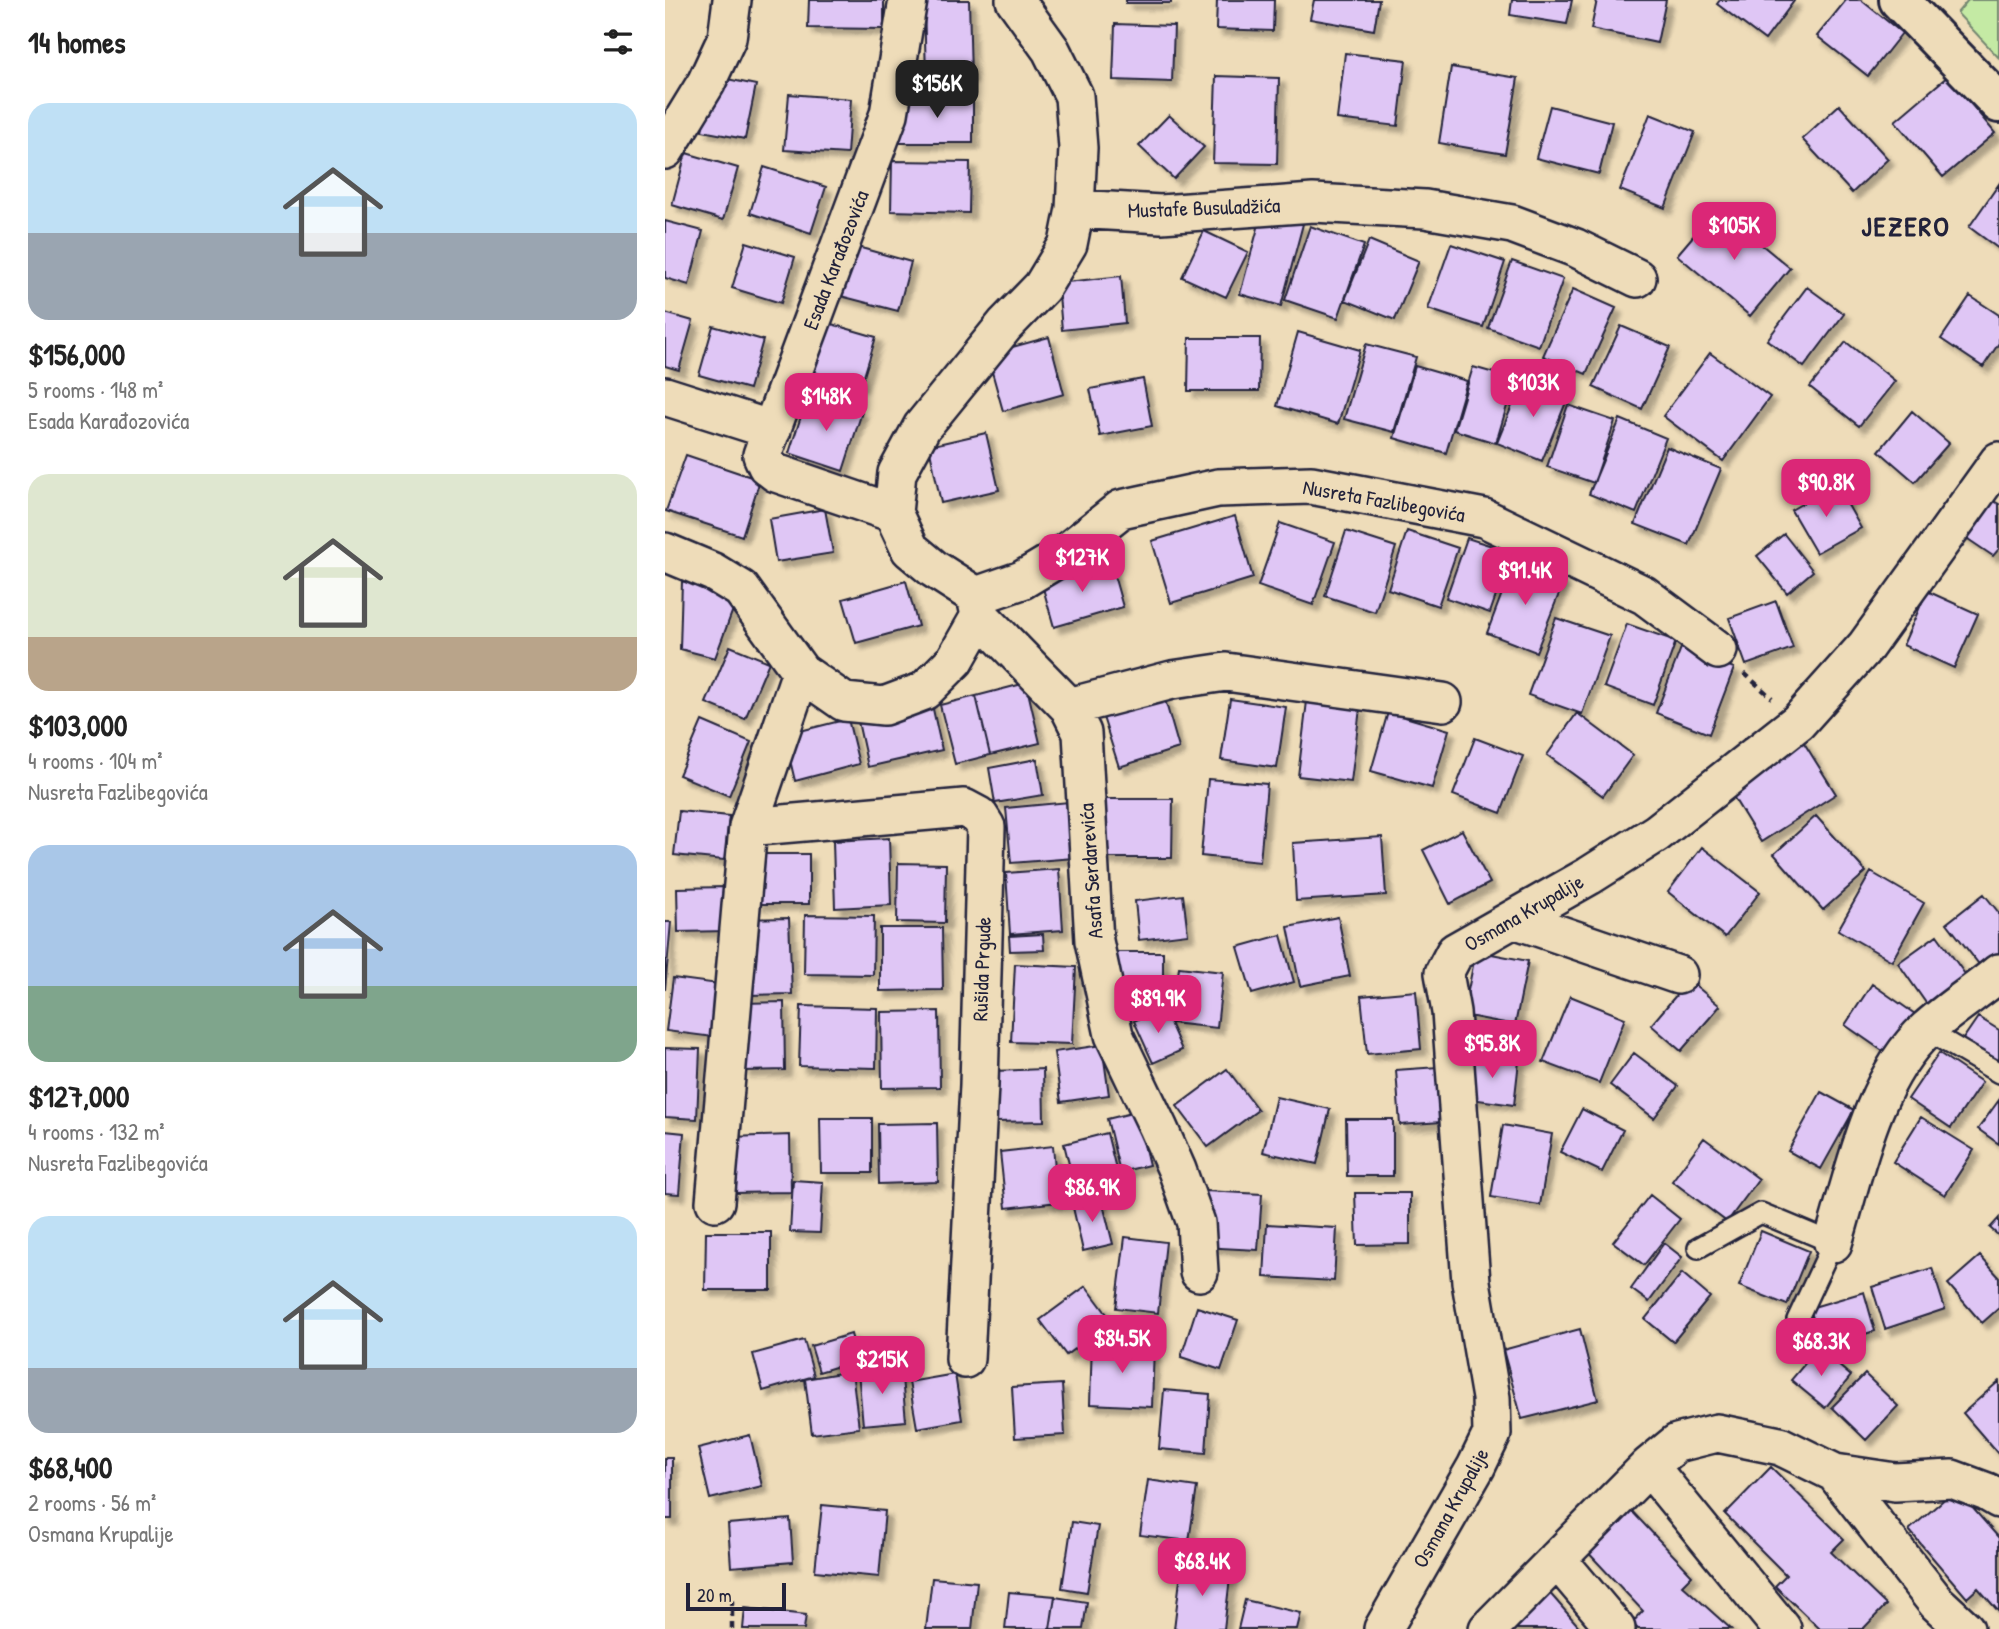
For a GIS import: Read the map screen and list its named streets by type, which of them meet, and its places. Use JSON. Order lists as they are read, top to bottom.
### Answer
{
  "streets": {
    "street": [
      "Mustafe Busuladžića",
      "Esada Karađozovića",
      "Nusreta Fazlibegovića",
      "Asafa Serdarevića",
      "Osmana Krupalije",
      "Rušida Prgude"
    ]
  },
  "crossings": [
    ["Nusreta Fazlibegovića", "Asafa Serdarevića"]
  ],
  "districts": ["JEZERO"],
  "scale_bar": "20 m",
  "page": {
    "heading": "14 homes",
    "price": [
      "$156K",
      "$105K",
      "$103K",
      "$148K",
      "$90.8K",
      "$127K",
      "$91.4K",
      "$89.9K",
      "$95.8K",
      "$86.9K",
      "$84.5K",
      "$68.3K",
      "$215K",
      "$68.4K"
    ],
    "list": [
      {
        "name": "$156,000",
        "note": "5 rooms · 148 m² · Esada Karađozovića"
      },
      {
        "name": "$103,000",
        "note": "4 rooms · 104 m² · Nusreta Fazlibegovića"
      },
      {
        "name": "$127,000",
        "note": "4 rooms · 132 m² · Nusreta Fazlibegovića"
      },
      {
        "name": "$68,400",
        "note": "2 rooms · 56 m² · Osmana Krupalije"
      }
    ],
    "scale": "20 m"
  }
}
